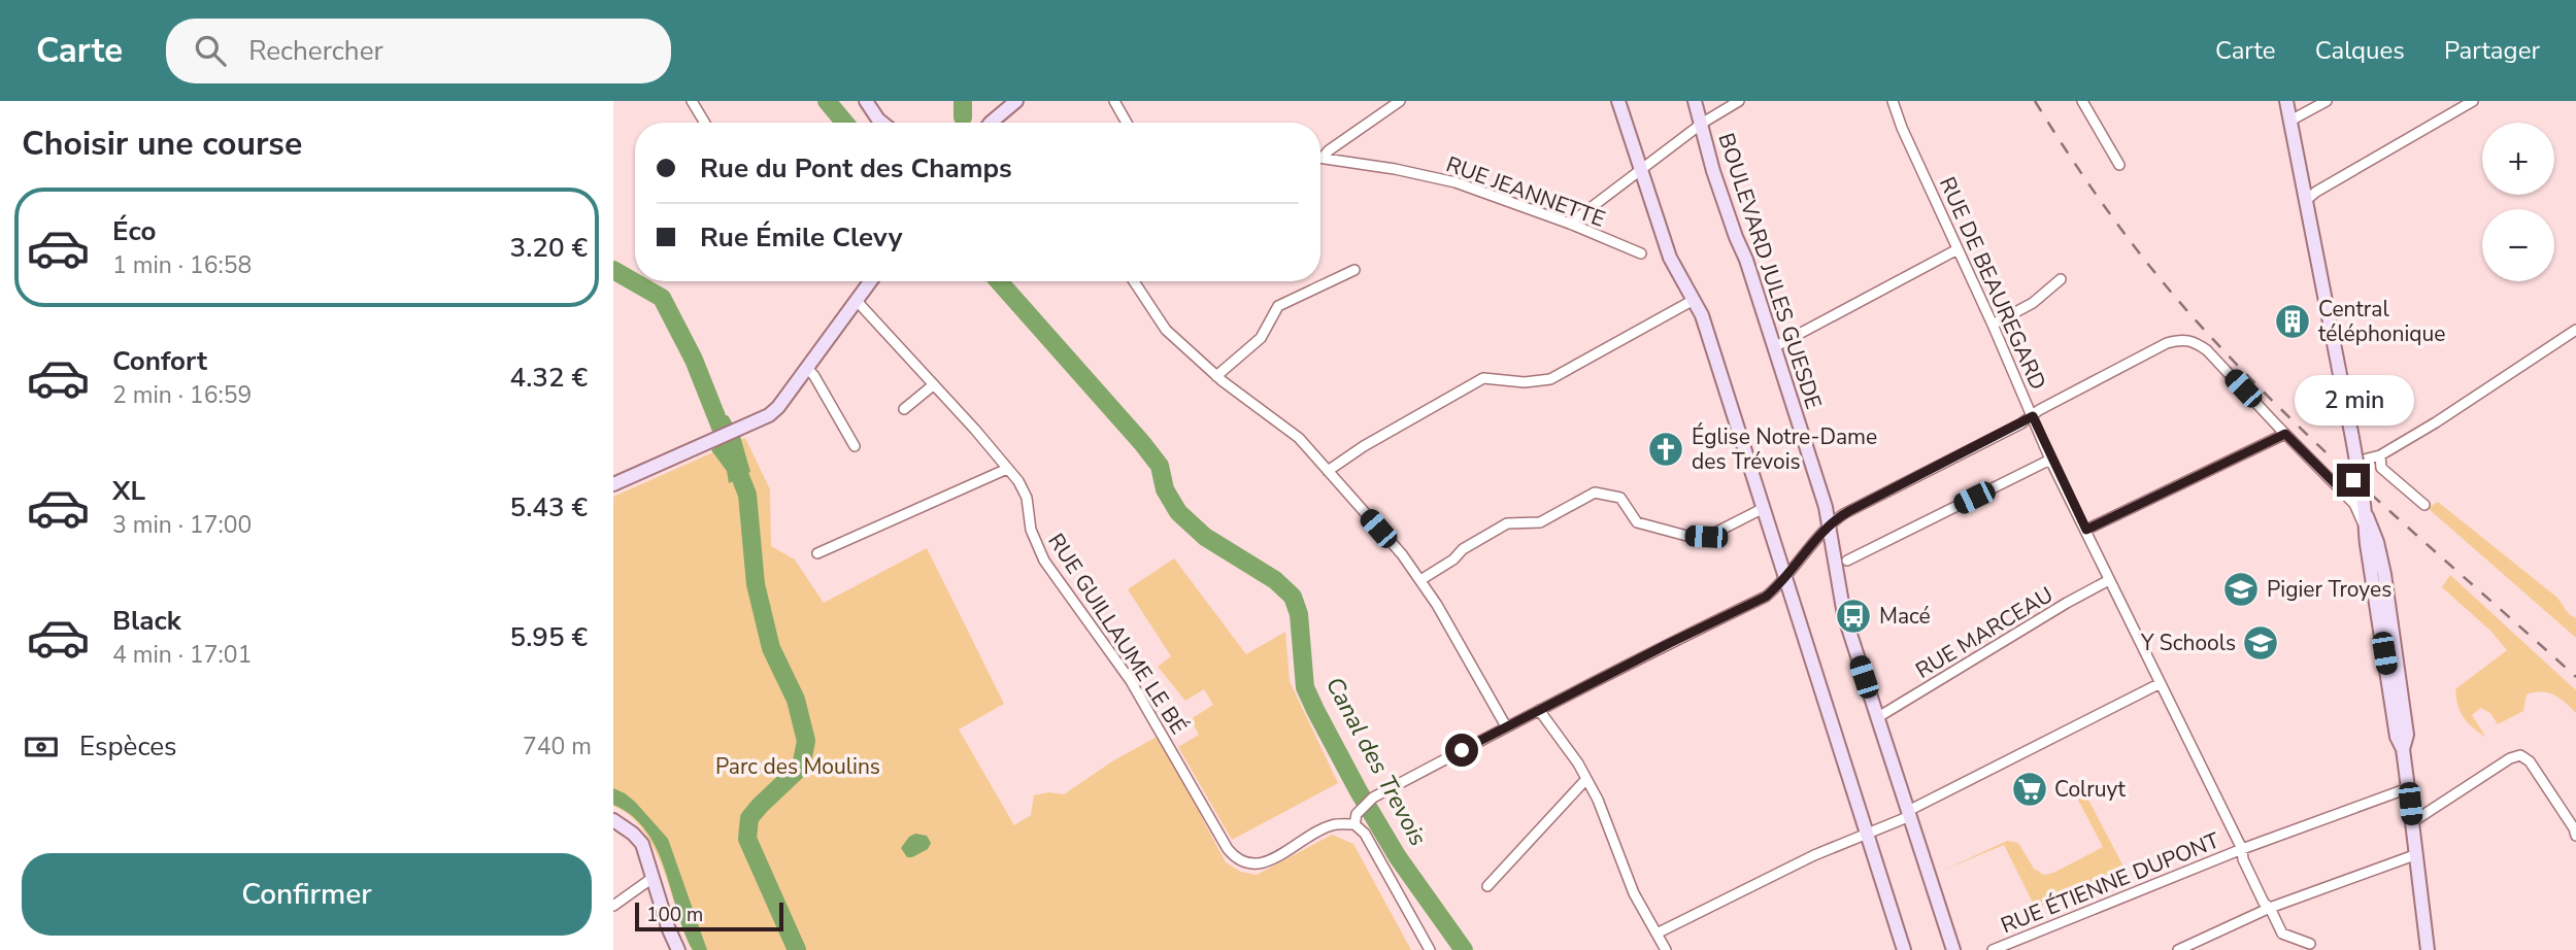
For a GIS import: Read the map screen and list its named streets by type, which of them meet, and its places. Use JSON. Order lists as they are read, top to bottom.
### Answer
{
  "streets": {
    "street": [
      "RUE JEANNETTE",
      "BOULEVARD JULES GUESDE",
      "RUE DE BEAUREGARD",
      "RUE MARCEAU",
      "RUE GUILLAUME LE BÉ",
      "RUE ÉTIENNE DUPONT"
    ]
  },
  "crossings": [
    ["BOULEVARD JULES GUESDE", "RUE MARCEAU"],
    ["RUE DE BEAUREGARD", "RUE MARCEAU"],
    ["RUE DE BEAUREGARD", "RUE ÉTIENNE DUPONT"]
  ],
  "water": ["Canal des Trevois"],
  "parks": ["Parc des Moulins"],
  "places": {
    "building": ["Central téléphonique"],
    "church": ["Église Notre-Dame des Trévois"],
    "school or university": ["Pigier Troyes", "Y Schools"],
    "bus stop": ["Macé"],
    "supermarket": ["Colruyt"]
  },
  "scale_bar": "100 m",
  "page": {
    "header": "Carte",
    "search": "Rechercher",
    "nav": ["Carte", "Calques", "Partager"],
    "heading": "Choisir une course",
    "map_buttons": ["+", "−"],
    "banner": ["Rue du Pont des Champs", "Rue Émile Clevy"],
    "list": [
      {
        "name": "Éco",
        "note": "1 min · 16:58",
        "value": "3.20 €"
      },
      {
        "name": "Confort",
        "note": "2 min · 16:59",
        "value": "4.32 €"
      },
      {
        "name": "XL",
        "note": "3 min · 17:00",
        "value": "5.43 €"
      },
      {
        "name": "Black",
        "note": "4 min · 17:01",
        "value": "5.95 €"
      }
    ],
    "bubble": "2 min",
    "pay": ["Espèces", "740 m"],
    "buttons": "Confirmer",
    "scale": "100 m"
  }
}
